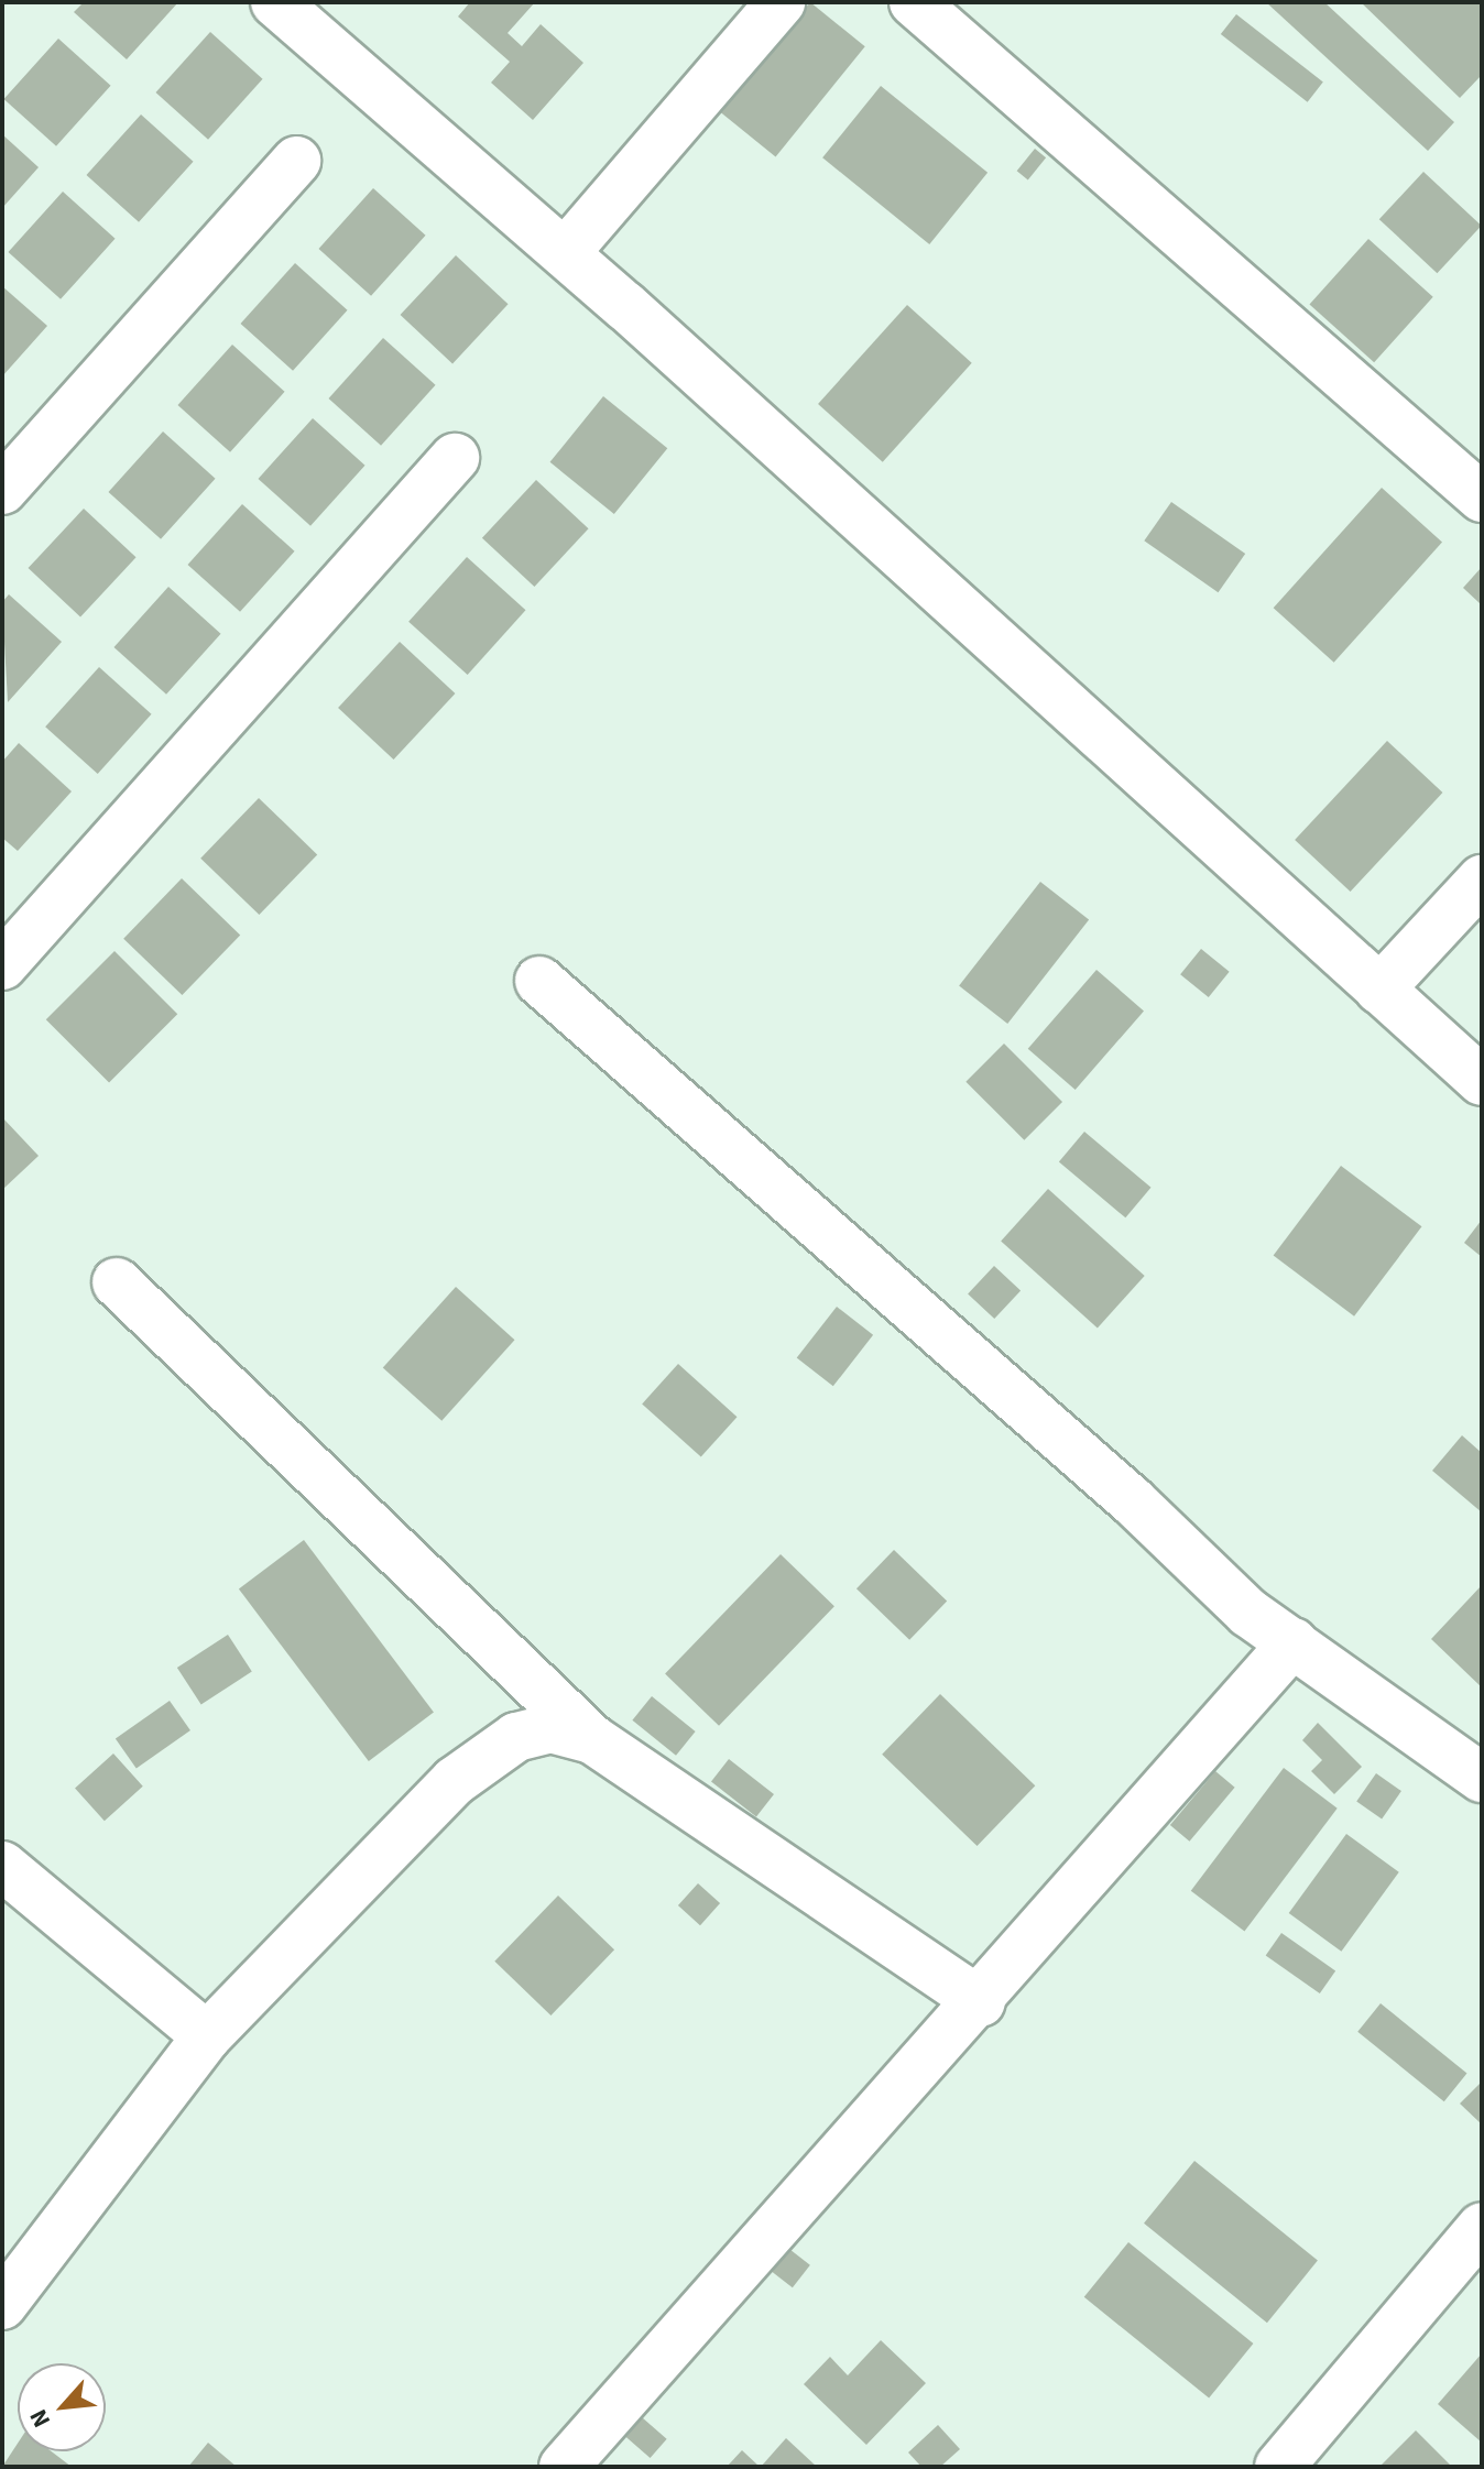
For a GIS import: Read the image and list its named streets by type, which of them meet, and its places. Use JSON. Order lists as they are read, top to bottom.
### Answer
{
  "north": "bottom left"
}
